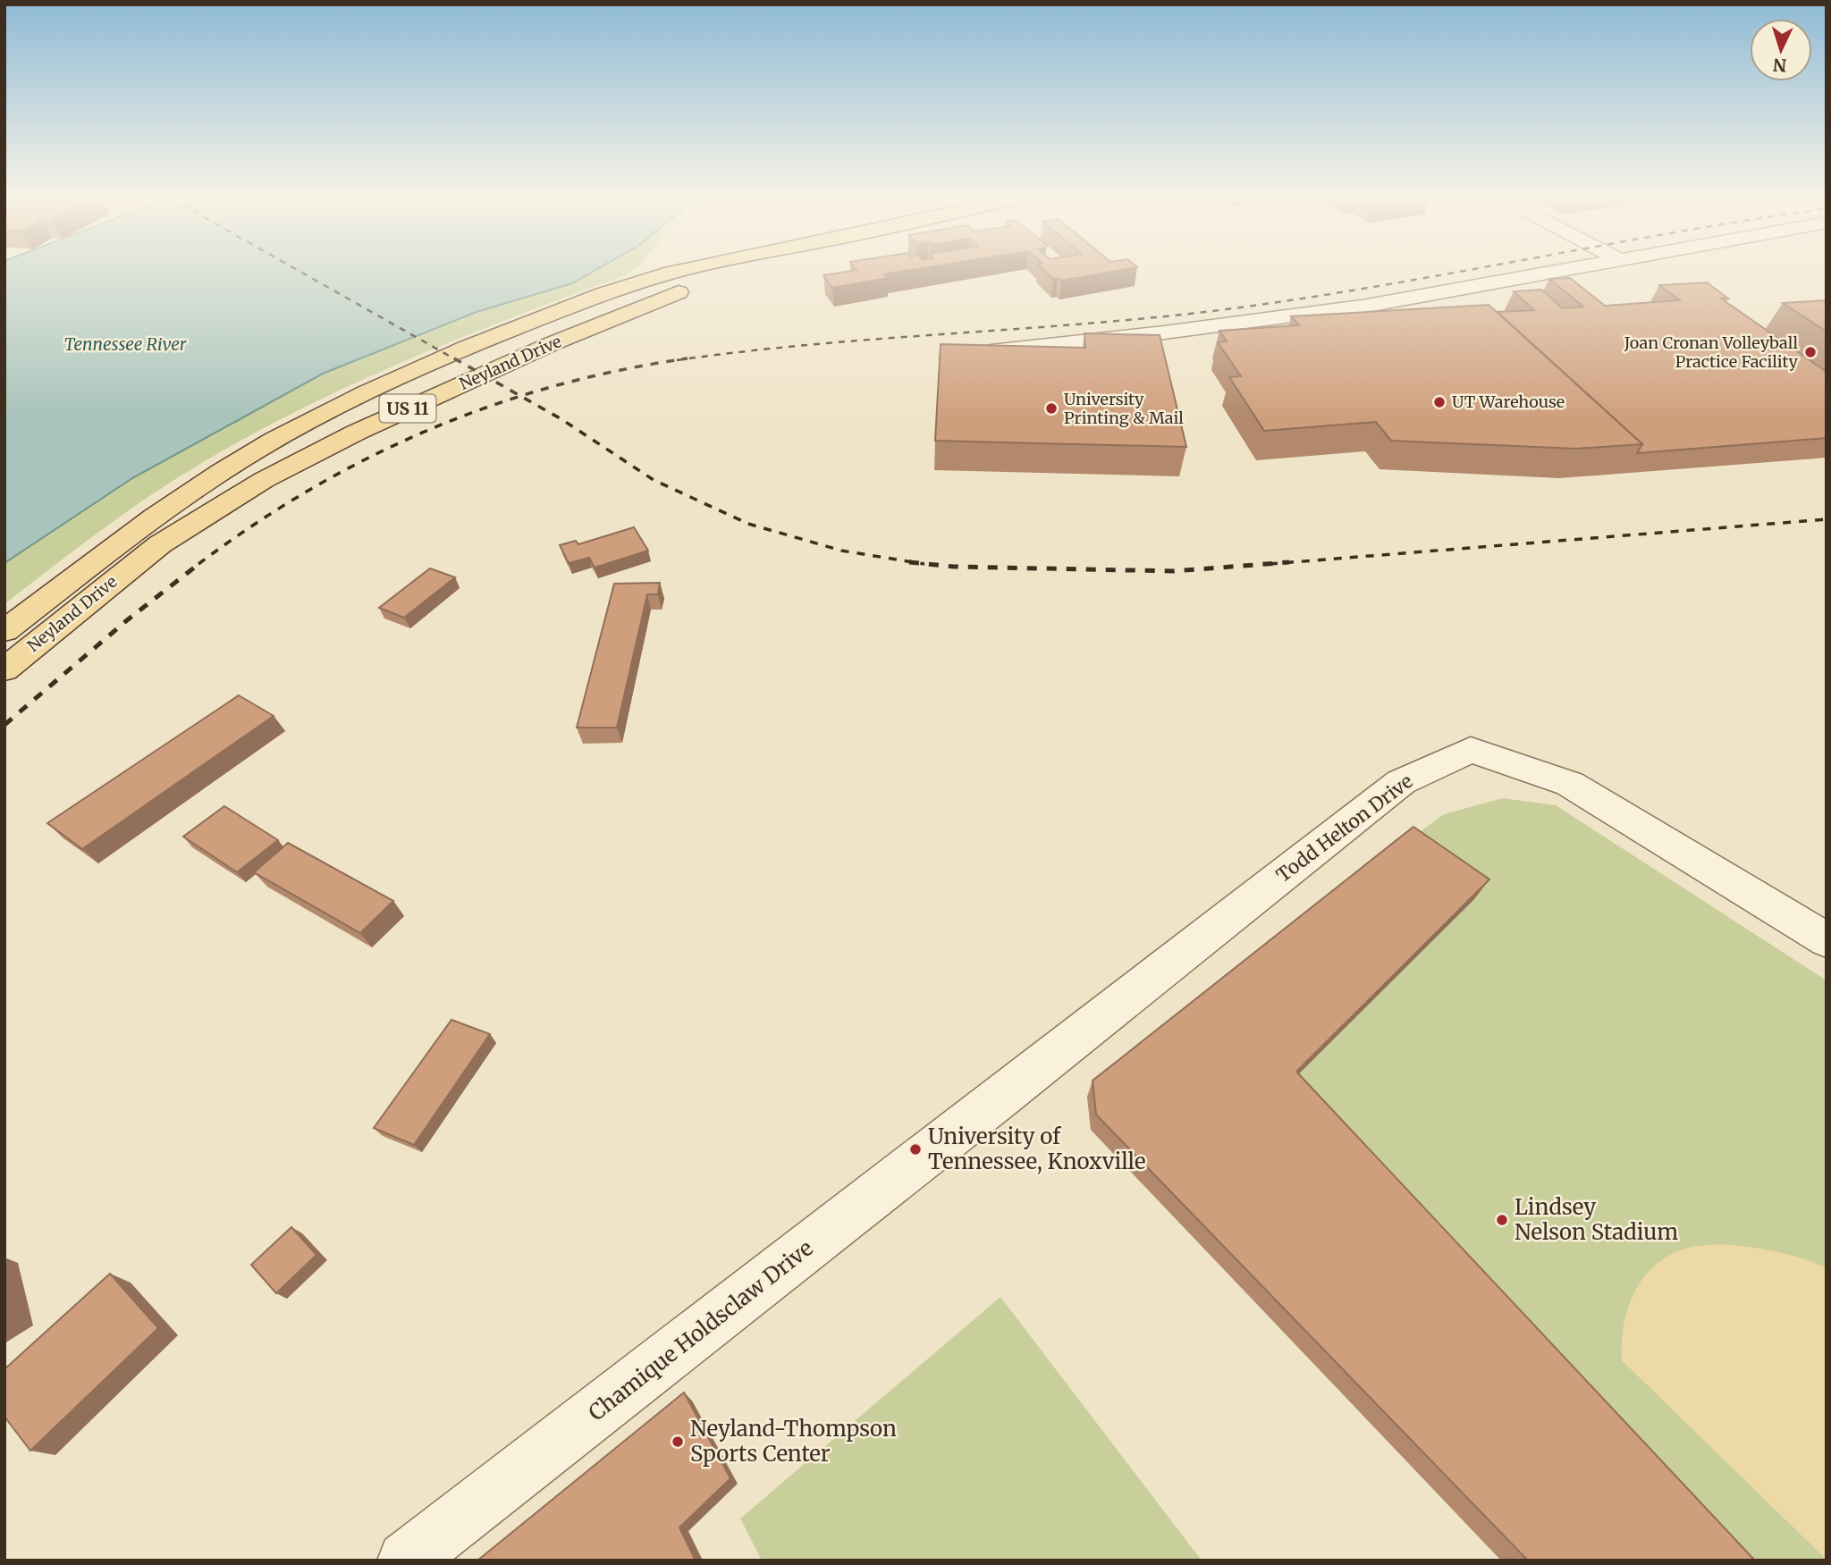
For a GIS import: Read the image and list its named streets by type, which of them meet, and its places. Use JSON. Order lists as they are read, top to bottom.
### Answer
{
  "streets": {
    "main road": ["Neyland Drive", "US 11"],
    "street": ["Todd Helton Drive", "Chamique Holdsclaw Drive"]
  },
  "crossings": [
    ["Todd Helton Drive", "Chamique Holdsclaw Drive"]
  ],
  "water": ["Tennessee River"],
  "places": [
    "Joan Cronan Volleyball Practice Facility",
    "UT Warehouse",
    "University Printing & Mail",
    "University of Tennessee, Knoxville",
    "Lindsey Nelson Stadium",
    "Neyland-Thompson Sports Center"
  ],
  "north": "bottom"
}
